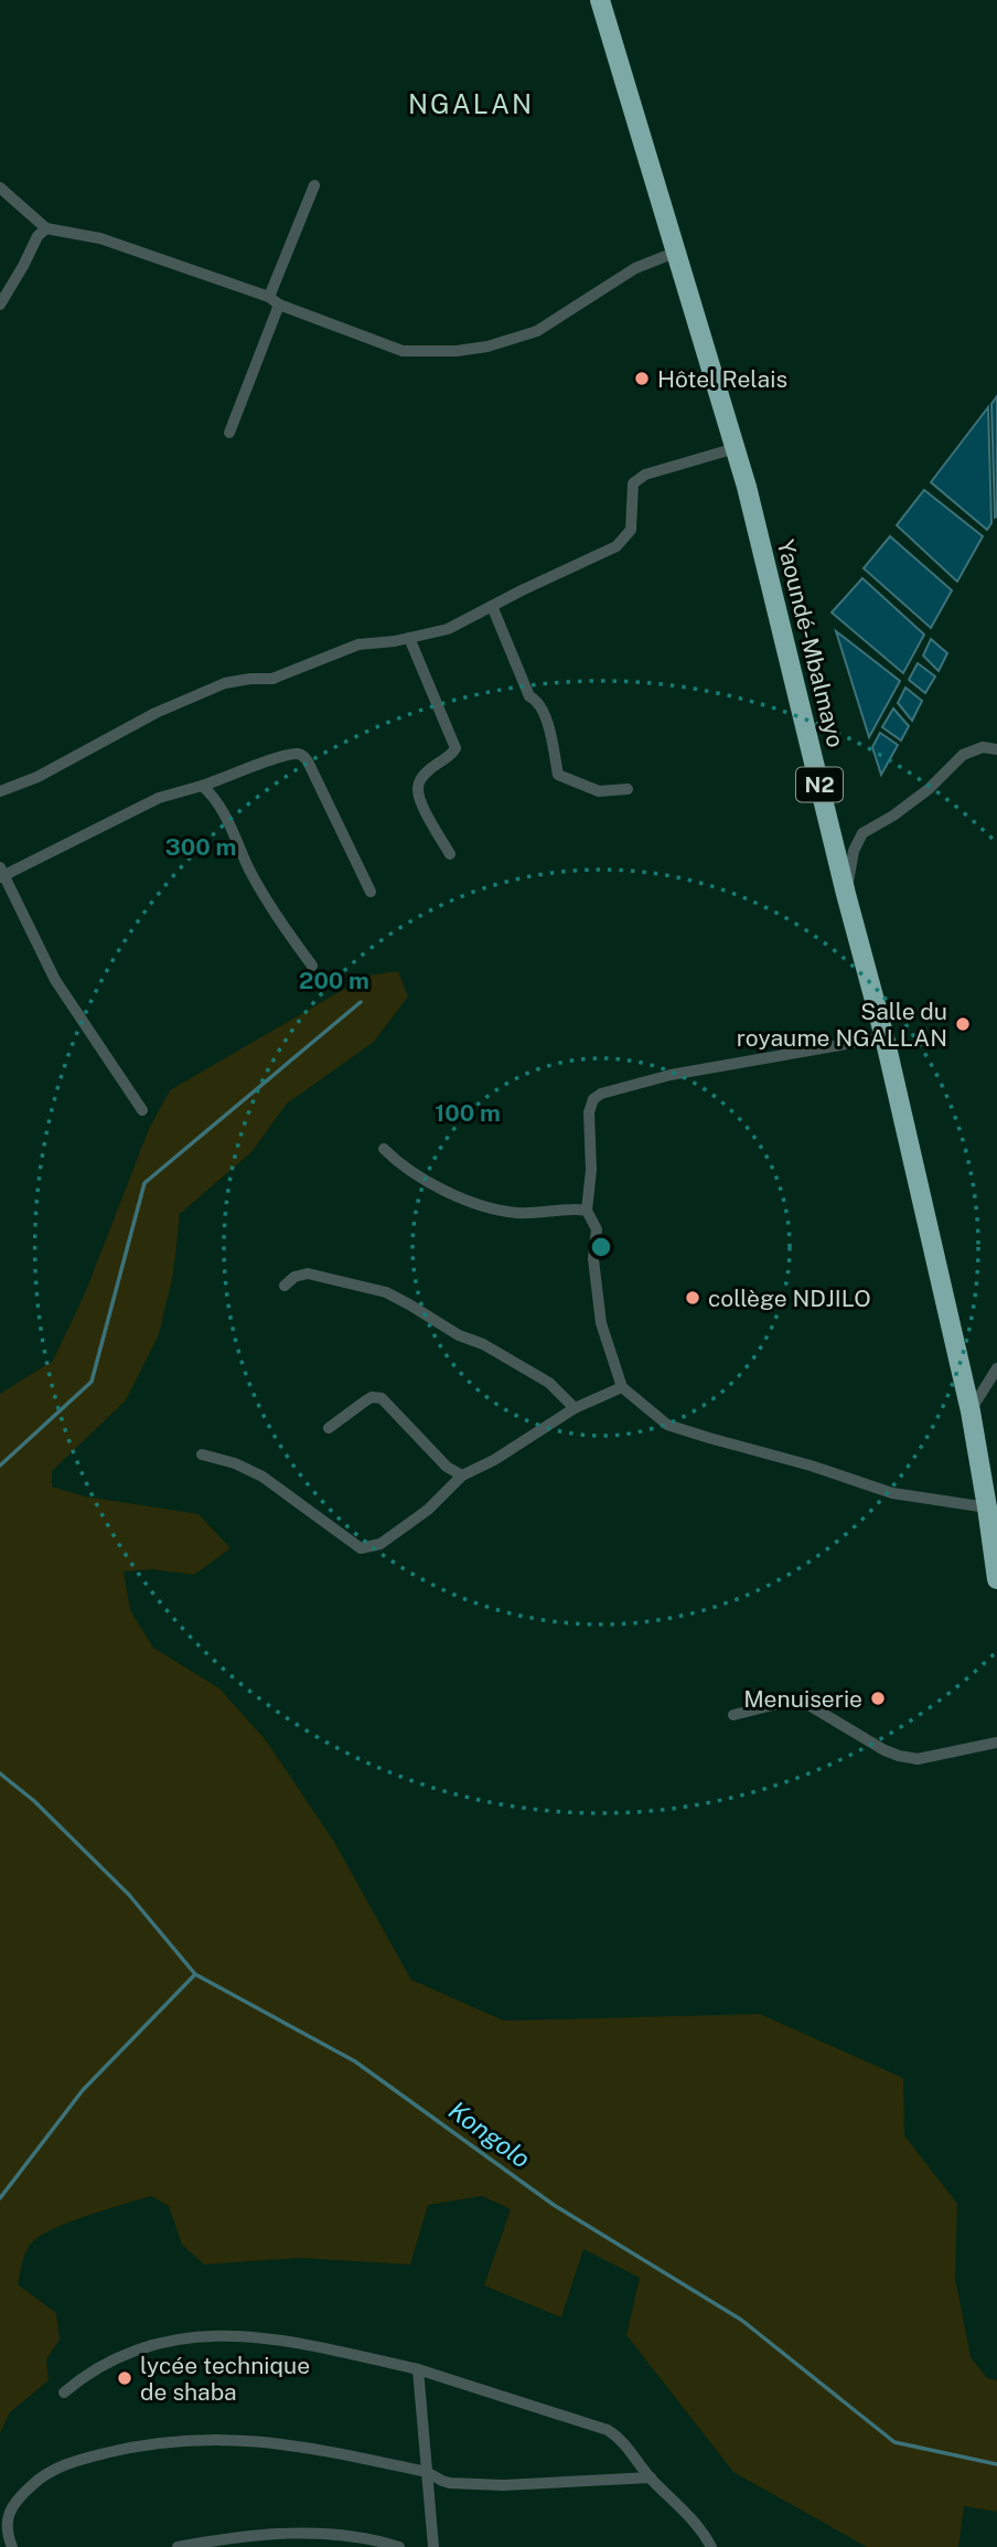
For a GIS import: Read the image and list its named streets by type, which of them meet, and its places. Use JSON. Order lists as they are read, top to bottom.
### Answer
{
  "streets": {
    "highway": ["Yaoundé-Mbalmayo", "N2"]
  },
  "districts": ["NGALAN"],
  "water": ["Kongolo"],
  "places": [
    "Hôtel Relais",
    "Salle du royaume NGALLAN",
    "collège NDJILO",
    "Menuiserie",
    "lycée technique de shaba"
  ],
  "rings": ["300 m", "200 m", "100 m"]
}
